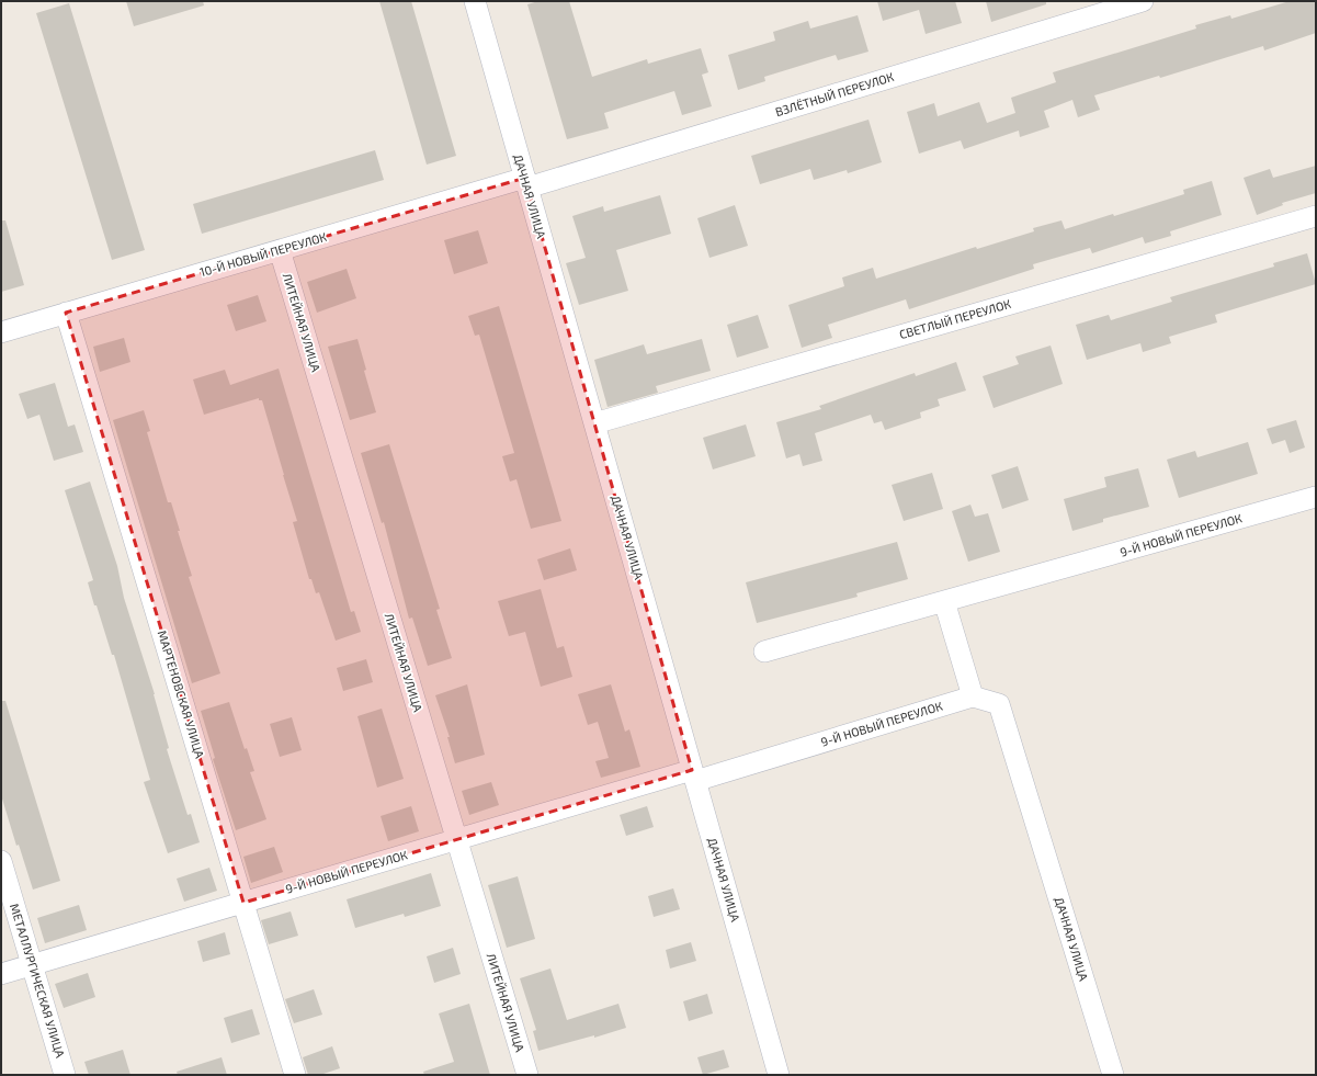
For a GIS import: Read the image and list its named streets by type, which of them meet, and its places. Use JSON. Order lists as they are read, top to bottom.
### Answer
{
  "streets": {
    "street": [
      "ВЗЛЁТНЫЙ ПЕРЕУЛОК",
      "ДАЧНАЯ УЛИЦА",
      "10-Й НОВЫЙ ПЕРЕУЛОК",
      "СВЕТЛЫЙ ПЕРЕУЛОК",
      "ЛИТЕЙНАЯ УЛИЦА",
      "9-Й НОВЫЙ ПЕРЕУЛОК",
      "МАРТЕНОВСКАЯ УЛИЦА",
      "МЕТАЛЛУРГИЧЕСКАЯ УЛИЦА"
    ]
  },
  "crossings": [
    ["ВЗЛЁТНЫЙ ПЕРЕУЛОК", "ДАЧНАЯ УЛИЦА"],
    ["ВЗЛЁТНЫЙ ПЕРЕУЛОК", "10-Й НОВЫЙ ПЕРЕУЛОК"],
    ["ДАЧНАЯ УЛИЦА", "10-Й НОВЫЙ ПЕРЕУЛОК"],
    ["ДАЧНАЯ УЛИЦА", "СВЕТЛЫЙ ПЕРЕУЛОК"],
    ["ДАЧНАЯ УЛИЦА", "9-Й НОВЫЙ ПЕРЕУЛОК"],
    ["10-Й НОВЫЙ ПЕРЕУЛОК", "ЛИТЕЙНАЯ УЛИЦА"],
    ["10-Й НОВЫЙ ПЕРЕУЛОК", "МАРТЕНОВСКАЯ УЛИЦА"],
    ["ЛИТЕЙНАЯ УЛИЦА", "9-Й НОВЫЙ ПЕРЕУЛОК"],
    ["9-Й НОВЫЙ ПЕРЕУЛОК", "МАРТЕНОВСКАЯ УЛИЦА"],
    ["9-Й НОВЫЙ ПЕРЕУЛОК", "МЕТАЛЛУРГИЧЕСКАЯ УЛИЦА"]
  ]
}
